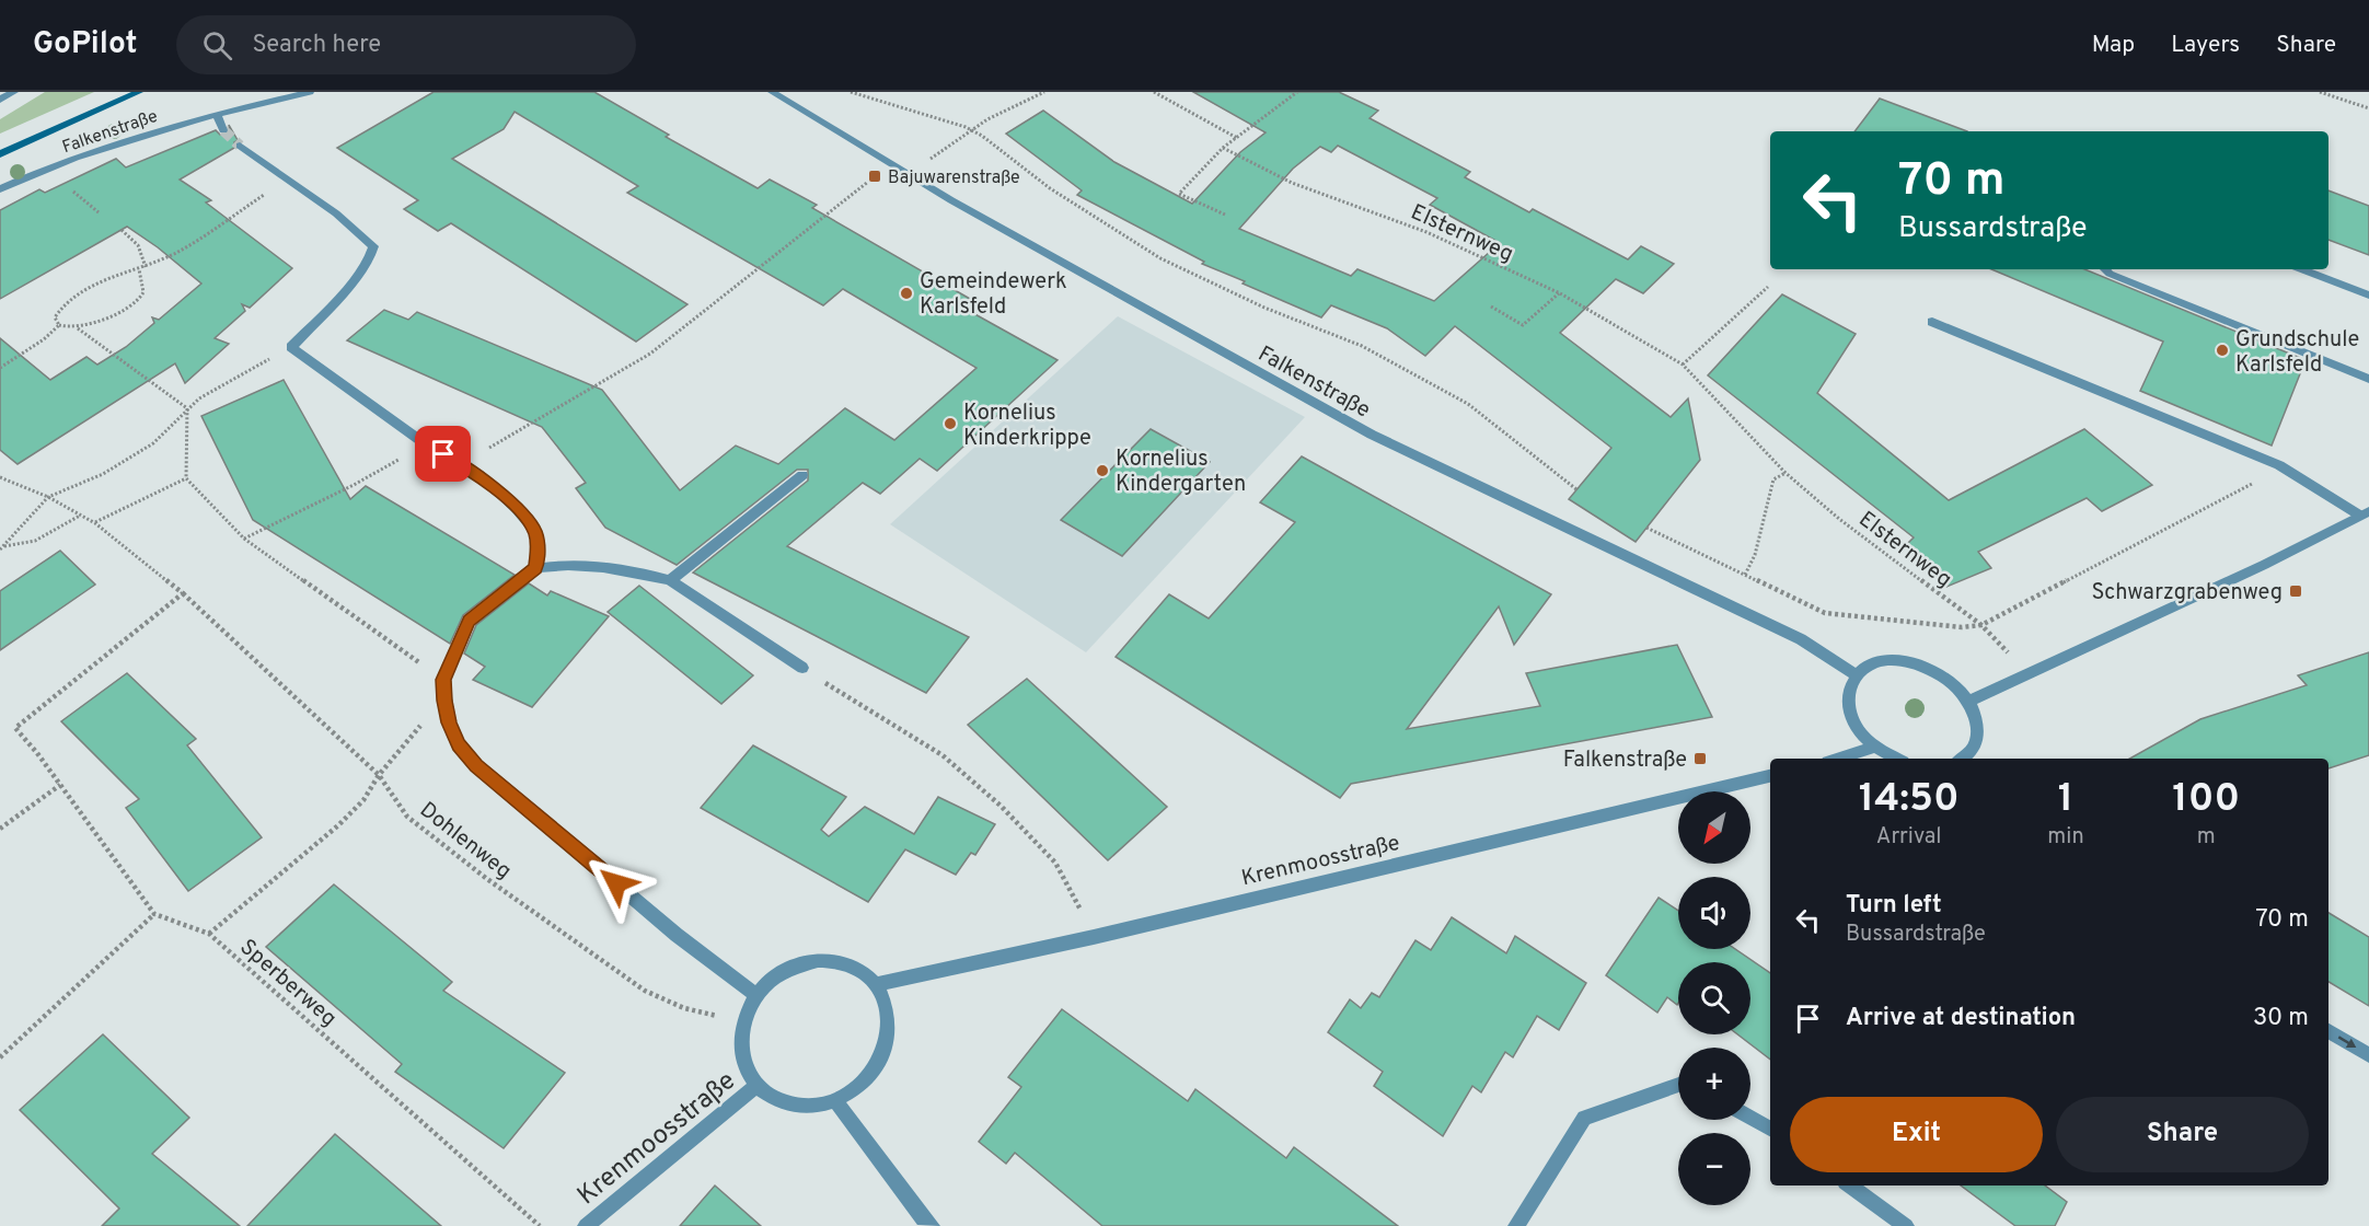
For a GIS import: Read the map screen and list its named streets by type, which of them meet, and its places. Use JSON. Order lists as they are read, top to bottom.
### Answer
{
  "streets": {
    "street": ["Falkenstraße", "Krenmoosstraße"],
    "path": ["Elsternweg", "Dohlenweg", "Sperberweg"]
  },
  "crossings": [
    ["Dohlenweg", "Krenmoosstraße"]
  ],
  "places": {
    "transit": ["Bajuwarenstraße", "Schwarzgrabenweg", "Falkenstraße"],
    "other": [
      "Gemeindewerk Karlsfeld",
      "Grundschule Karlsfeld",
      "Kornelius Kinderkrippe",
      "Kornelius Kindergarten"
    ]
  },
  "north": "bottom left",
  "page": {
    "header": "GoPilot",
    "search": "Search here",
    "nav": ["Map", "Layers", "Share"],
    "turn": ["70 m", "Bussardstraße"],
    "eta": [
      "14:50",
      "Arrival",
      "1",
      "min",
      "100",
      "m"
    ],
    "map_buttons": ["+", "−"],
    "list": [
      {
        "name": "Turn left",
        "note": "Bussardstraße",
        "value": "70 m"
      },
      {
        "name": "Arrive at destination",
        "value": "30 m"
      }
    ],
    "buttons": ["Exit", "Share"]
  }
}
